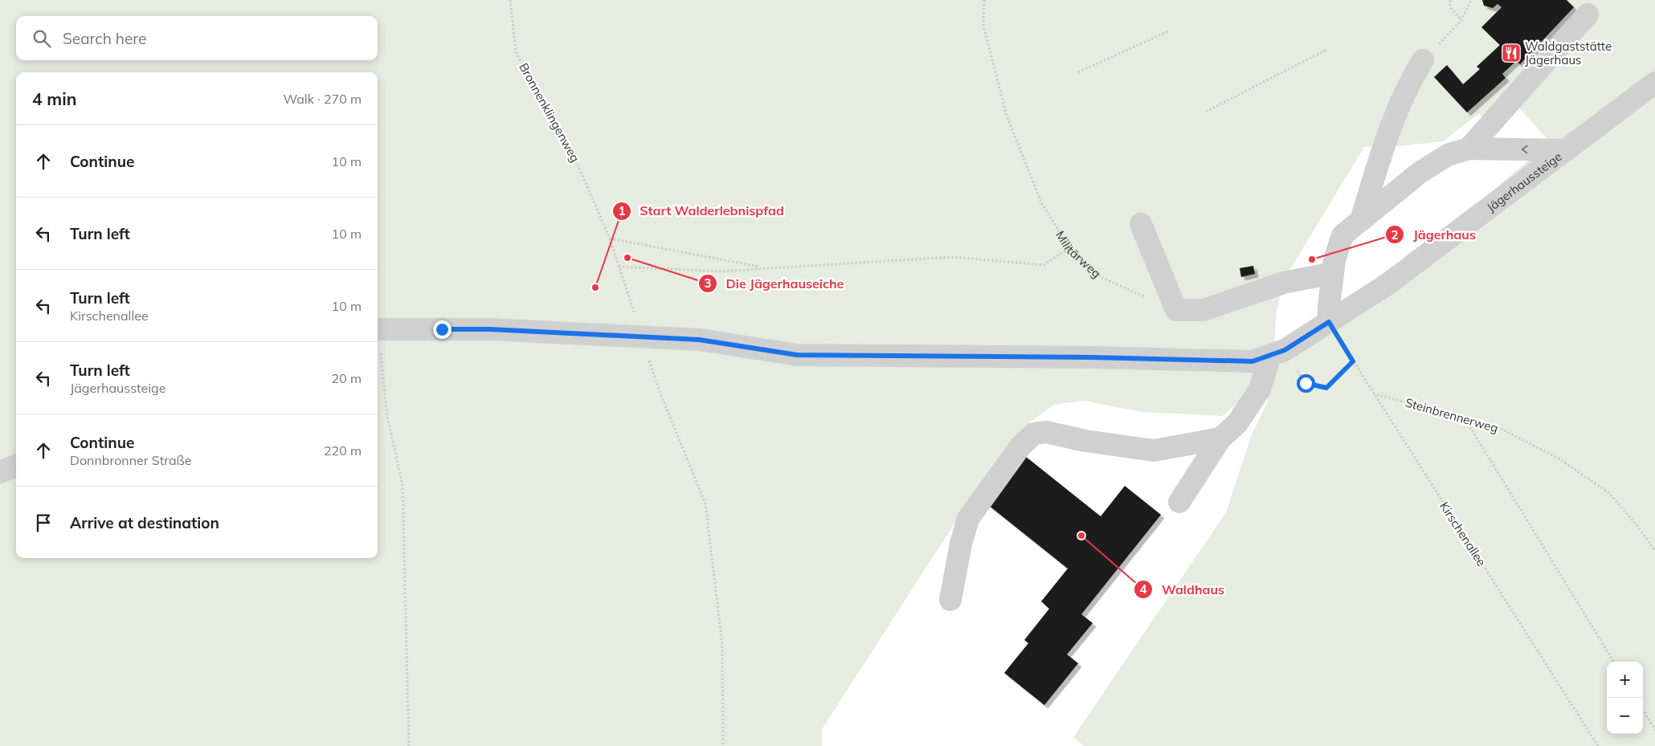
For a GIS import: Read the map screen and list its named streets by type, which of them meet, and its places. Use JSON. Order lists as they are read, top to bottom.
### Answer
{
  "streets": {
    "street": ["Jägerhaussteige"],
    "path": [
      "Bronnenklingenweg",
      "Militärweg",
      "Steinbrennerweg",
      "Kirschenallee"
    ]
  },
  "crossings": [
    ["Bronnenklingenweg", "Jägerhaussteige"],
    ["Jägerhaussteige", "Kirschenallee"],
    ["Steinbrennerweg", "Kirschenallee"]
  ],
  "places": {
    "restaurant": ["Waldgaststätte Jägerhaus"],
    "other": [
      "Die Jägerhauseiche",
      "Jägerhaus",
      "Start Walderlebnispfad",
      "Waldhaus"
    ]
  },
  "page": {
    "search": "Search here",
    "heading": ["4 min", "Walk · 270 m"],
    "list": [
      ["Continue", "10 m"],
      ["Turn left", "10 m"],
      ["Turn left", "Kirschenallee", "10 m"],
      ["Turn left", "Jägerhaussteige", "20 m"],
      ["Continue", "Donnbronner Straße", "220 m"],
      "Arrive at destination"
    ],
    "map_buttons": ["+", "−"]
  }
}
